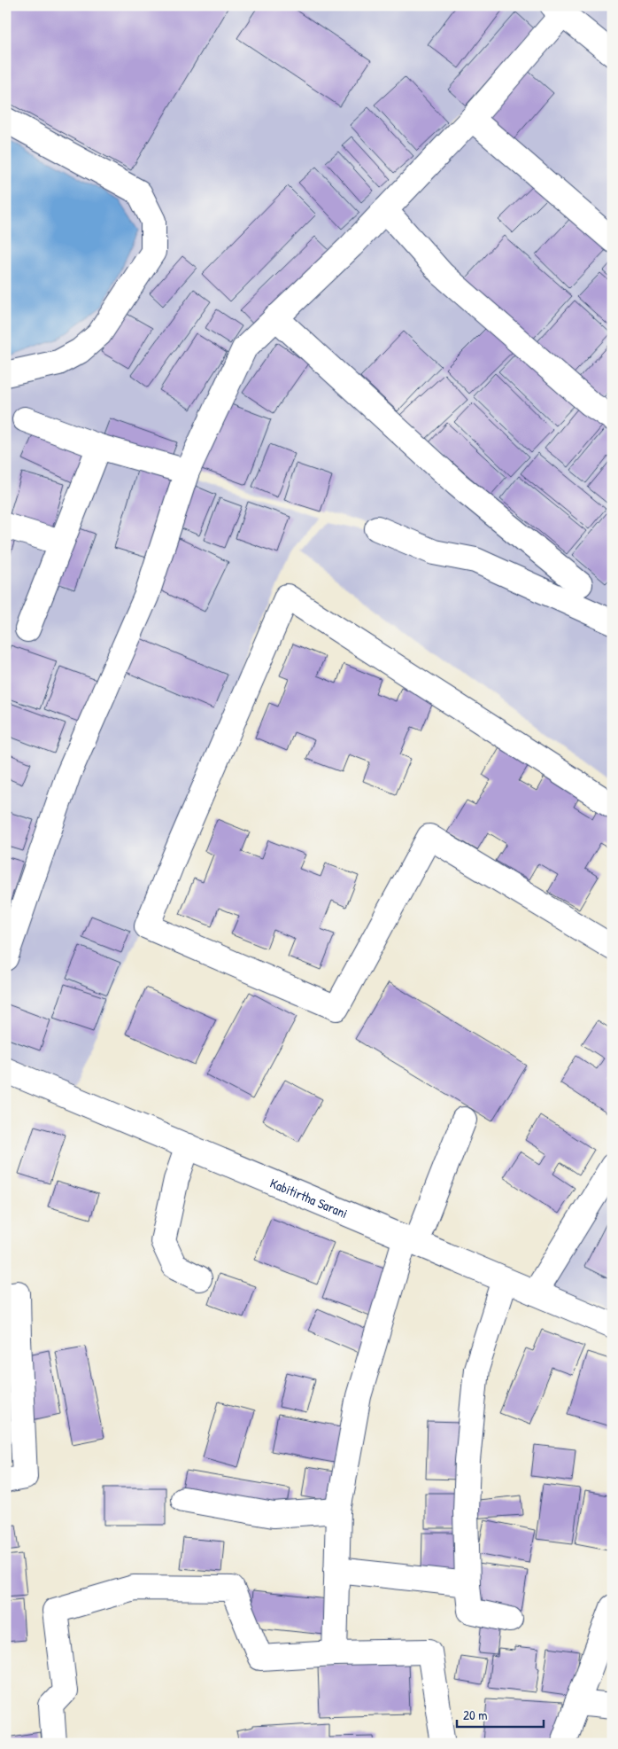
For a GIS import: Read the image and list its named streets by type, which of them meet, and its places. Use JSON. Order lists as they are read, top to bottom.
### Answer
{
  "streets": {
    "street": ["Kabitirtha Sarani"]
  },
  "scale_bar": "20 m"
}
